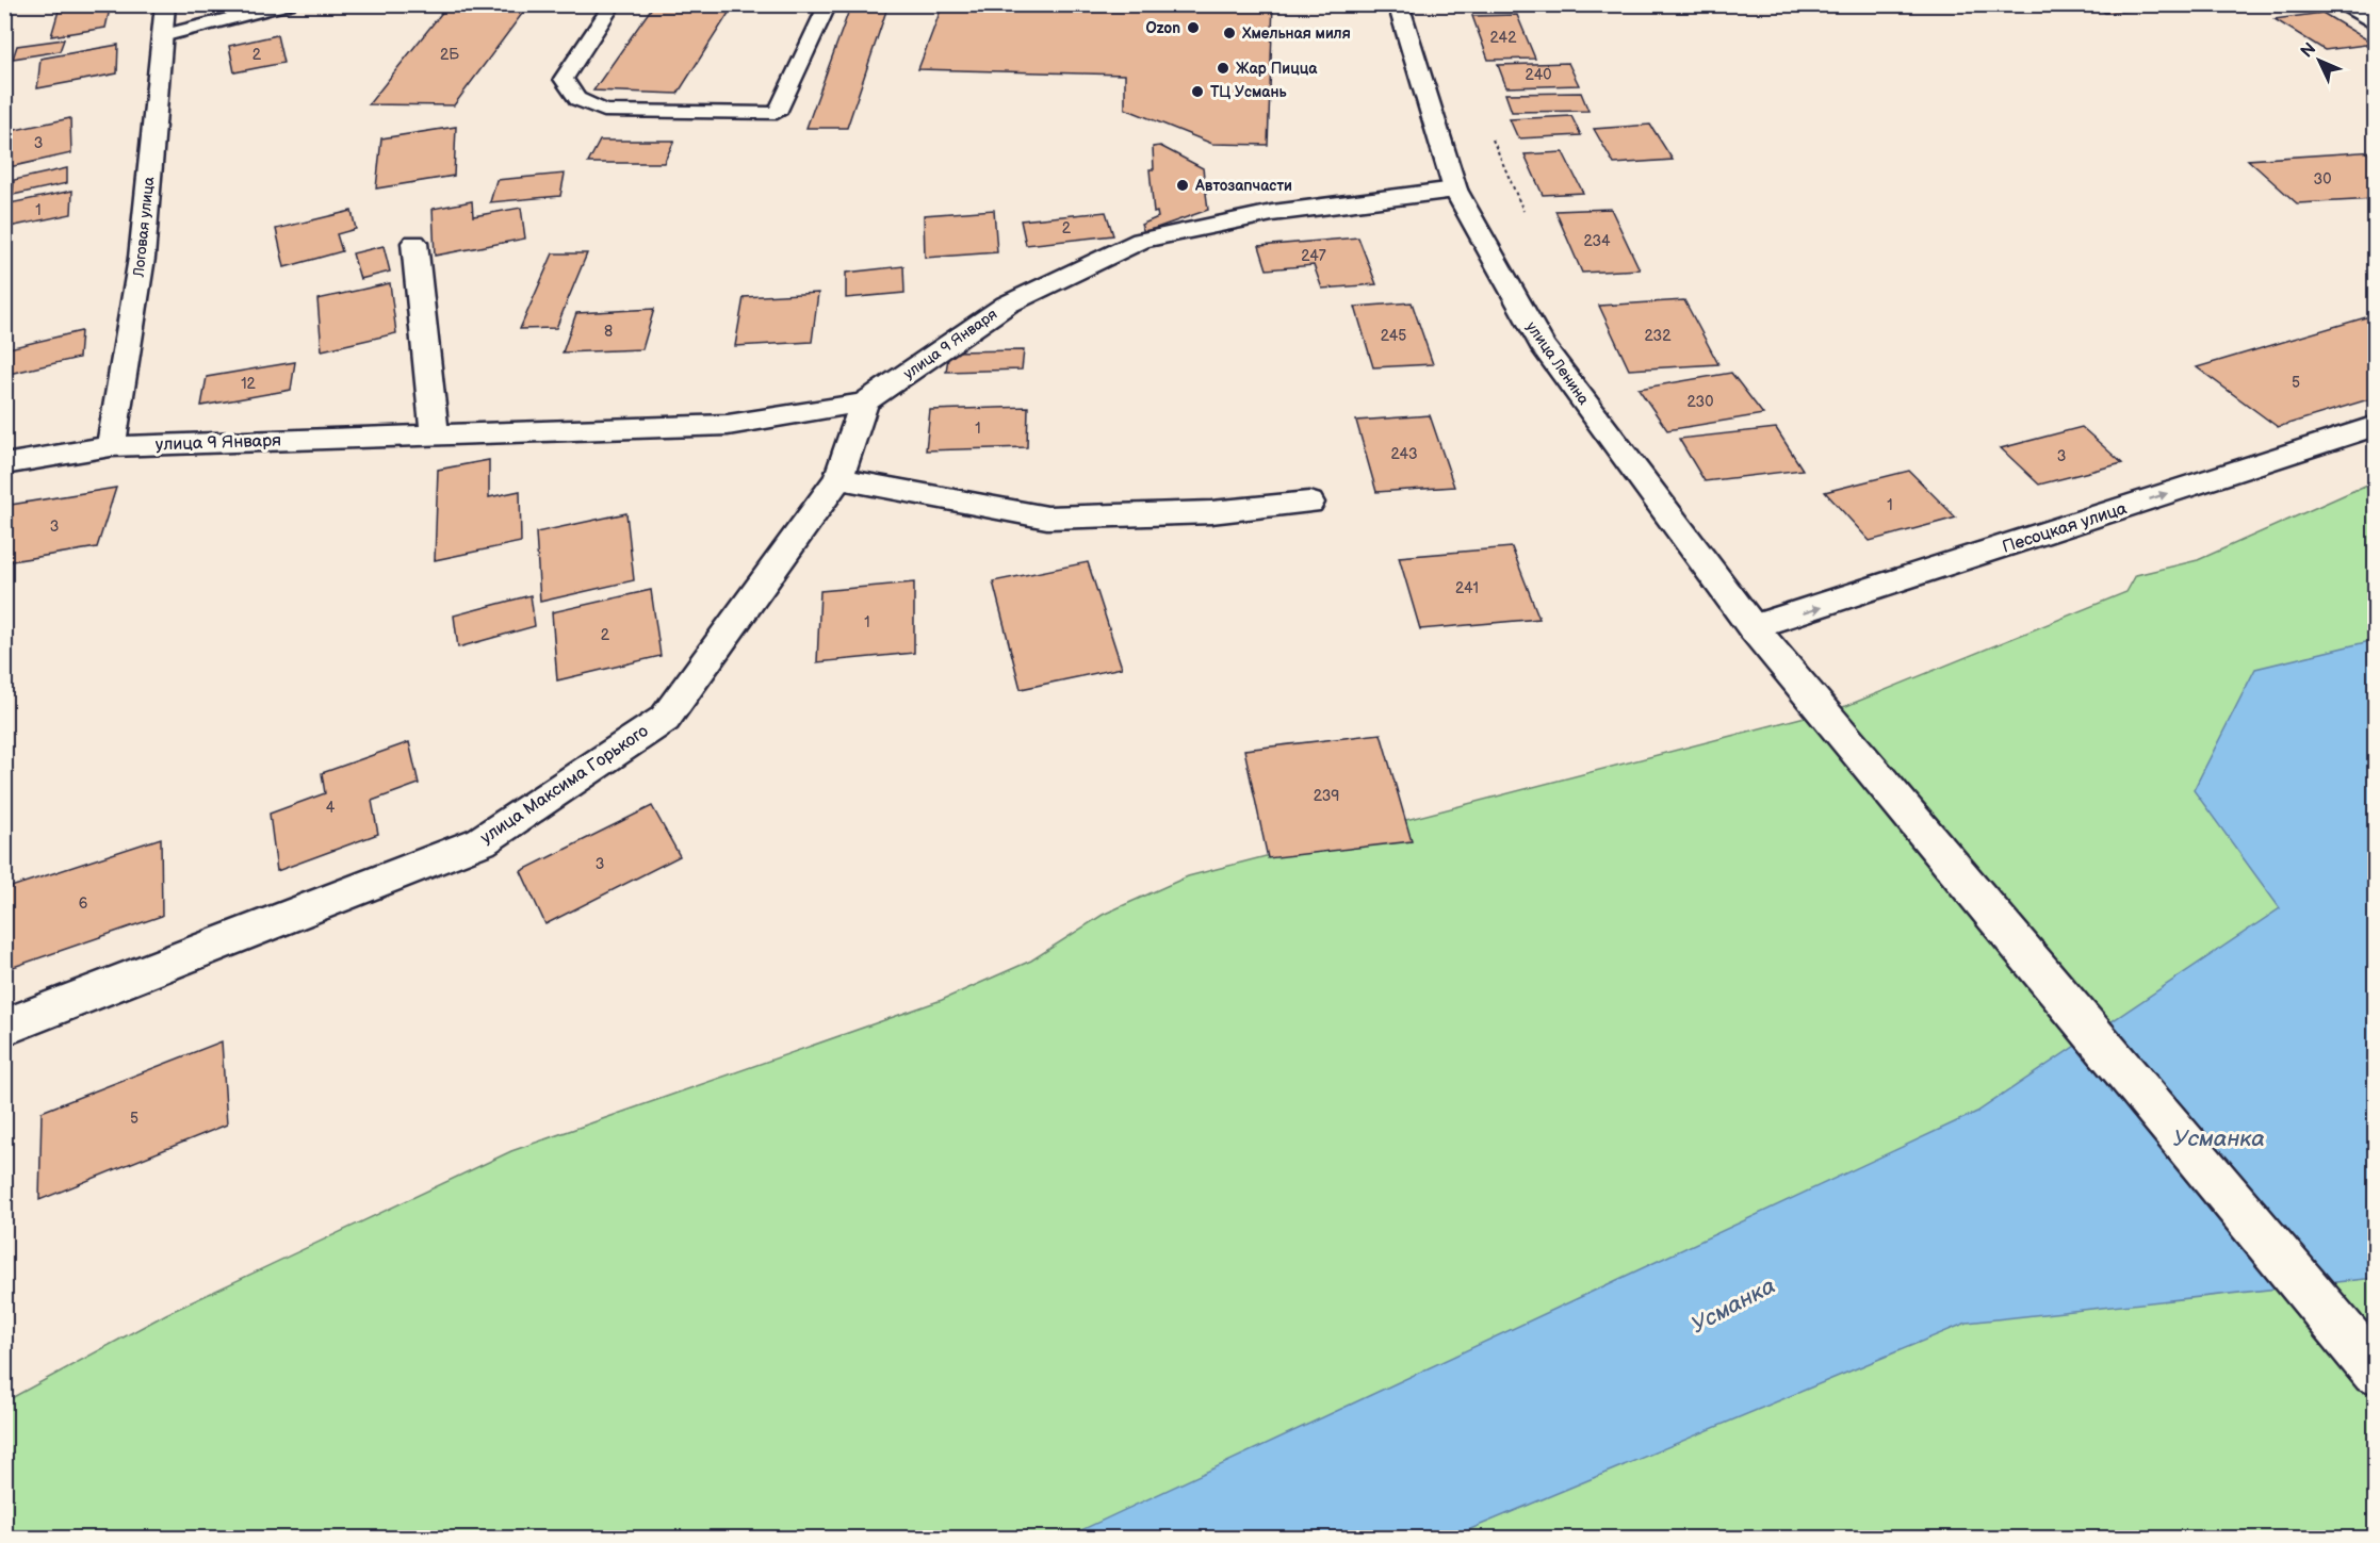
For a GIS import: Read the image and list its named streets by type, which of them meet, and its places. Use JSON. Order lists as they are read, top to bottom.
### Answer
{
  "streets": {
    "street": [
      "Логовая улица",
      "улица 9 Января",
      "улица Ленина",
      "Песоцкая улица",
      "улица Максима Горького"
    ]
  },
  "crossings": [
    ["Логовая улица", "улица 9 Января"],
    ["улица 9 Января", "улица Ленина"],
    ["улица 9 Января", "улица Максима Горького"],
    ["улица Ленина", "Песоцкая улица"]
  ],
  "one_way": ["Песоцкая улица"],
  "water": ["Усманка"],
  "places": [
    "Ozon",
    "Хмельная миля",
    "Жар Пицца",
    "ТЦ Усмань",
    "Автозапчасти"
  ],
  "house_numbers": [
    "242",
    "2",
    "2Б",
    "240",
    "3",
    "30",
    "1",
    "2",
    "234",
    "247",
    "8",
    "245",
    "232",
    "5",
    "12",
    "230",
    "1",
    "243",
    "3",
    "1",
    "3",
    "241",
    "1",
    "2",
    "239",
    "4",
    "3",
    "6",
    "5"
  ],
  "north": "top left"
}
